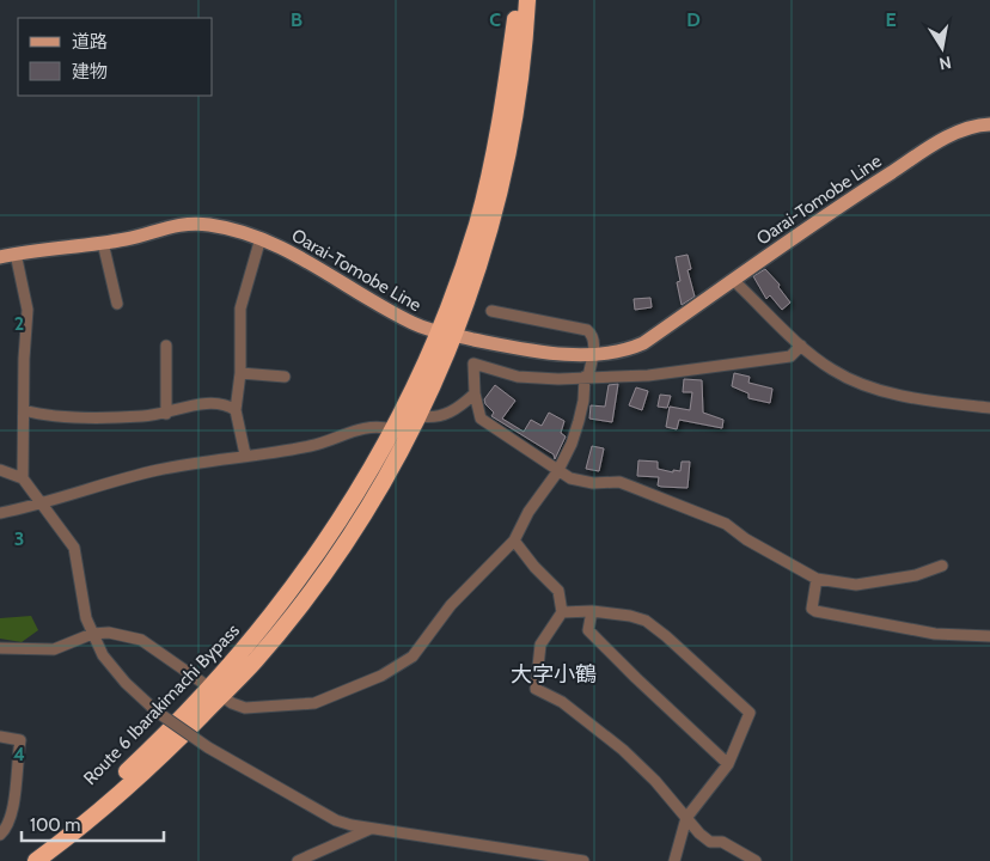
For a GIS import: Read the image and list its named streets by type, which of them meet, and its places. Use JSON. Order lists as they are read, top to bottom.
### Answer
{
  "streets": {
    "highway": ["Route 6 Ibarakimachi Bypass"],
    "main road": ["Oarai-Tomobe Line"]
  },
  "crossings": [
    ["Oarai-Tomobe Line", "Route 6 Ibarakimachi Bypass"]
  ],
  "districts": ["大字小鶴"],
  "legend": ["道路", "建物"],
  "scale_bar": "100 m",
  "north": "bottom",
  "grid": {
    "columns": [
      "B",
      "C",
      "D",
      "E"
    ],
    "rows": ["2", "3", "4"]
  }
}
